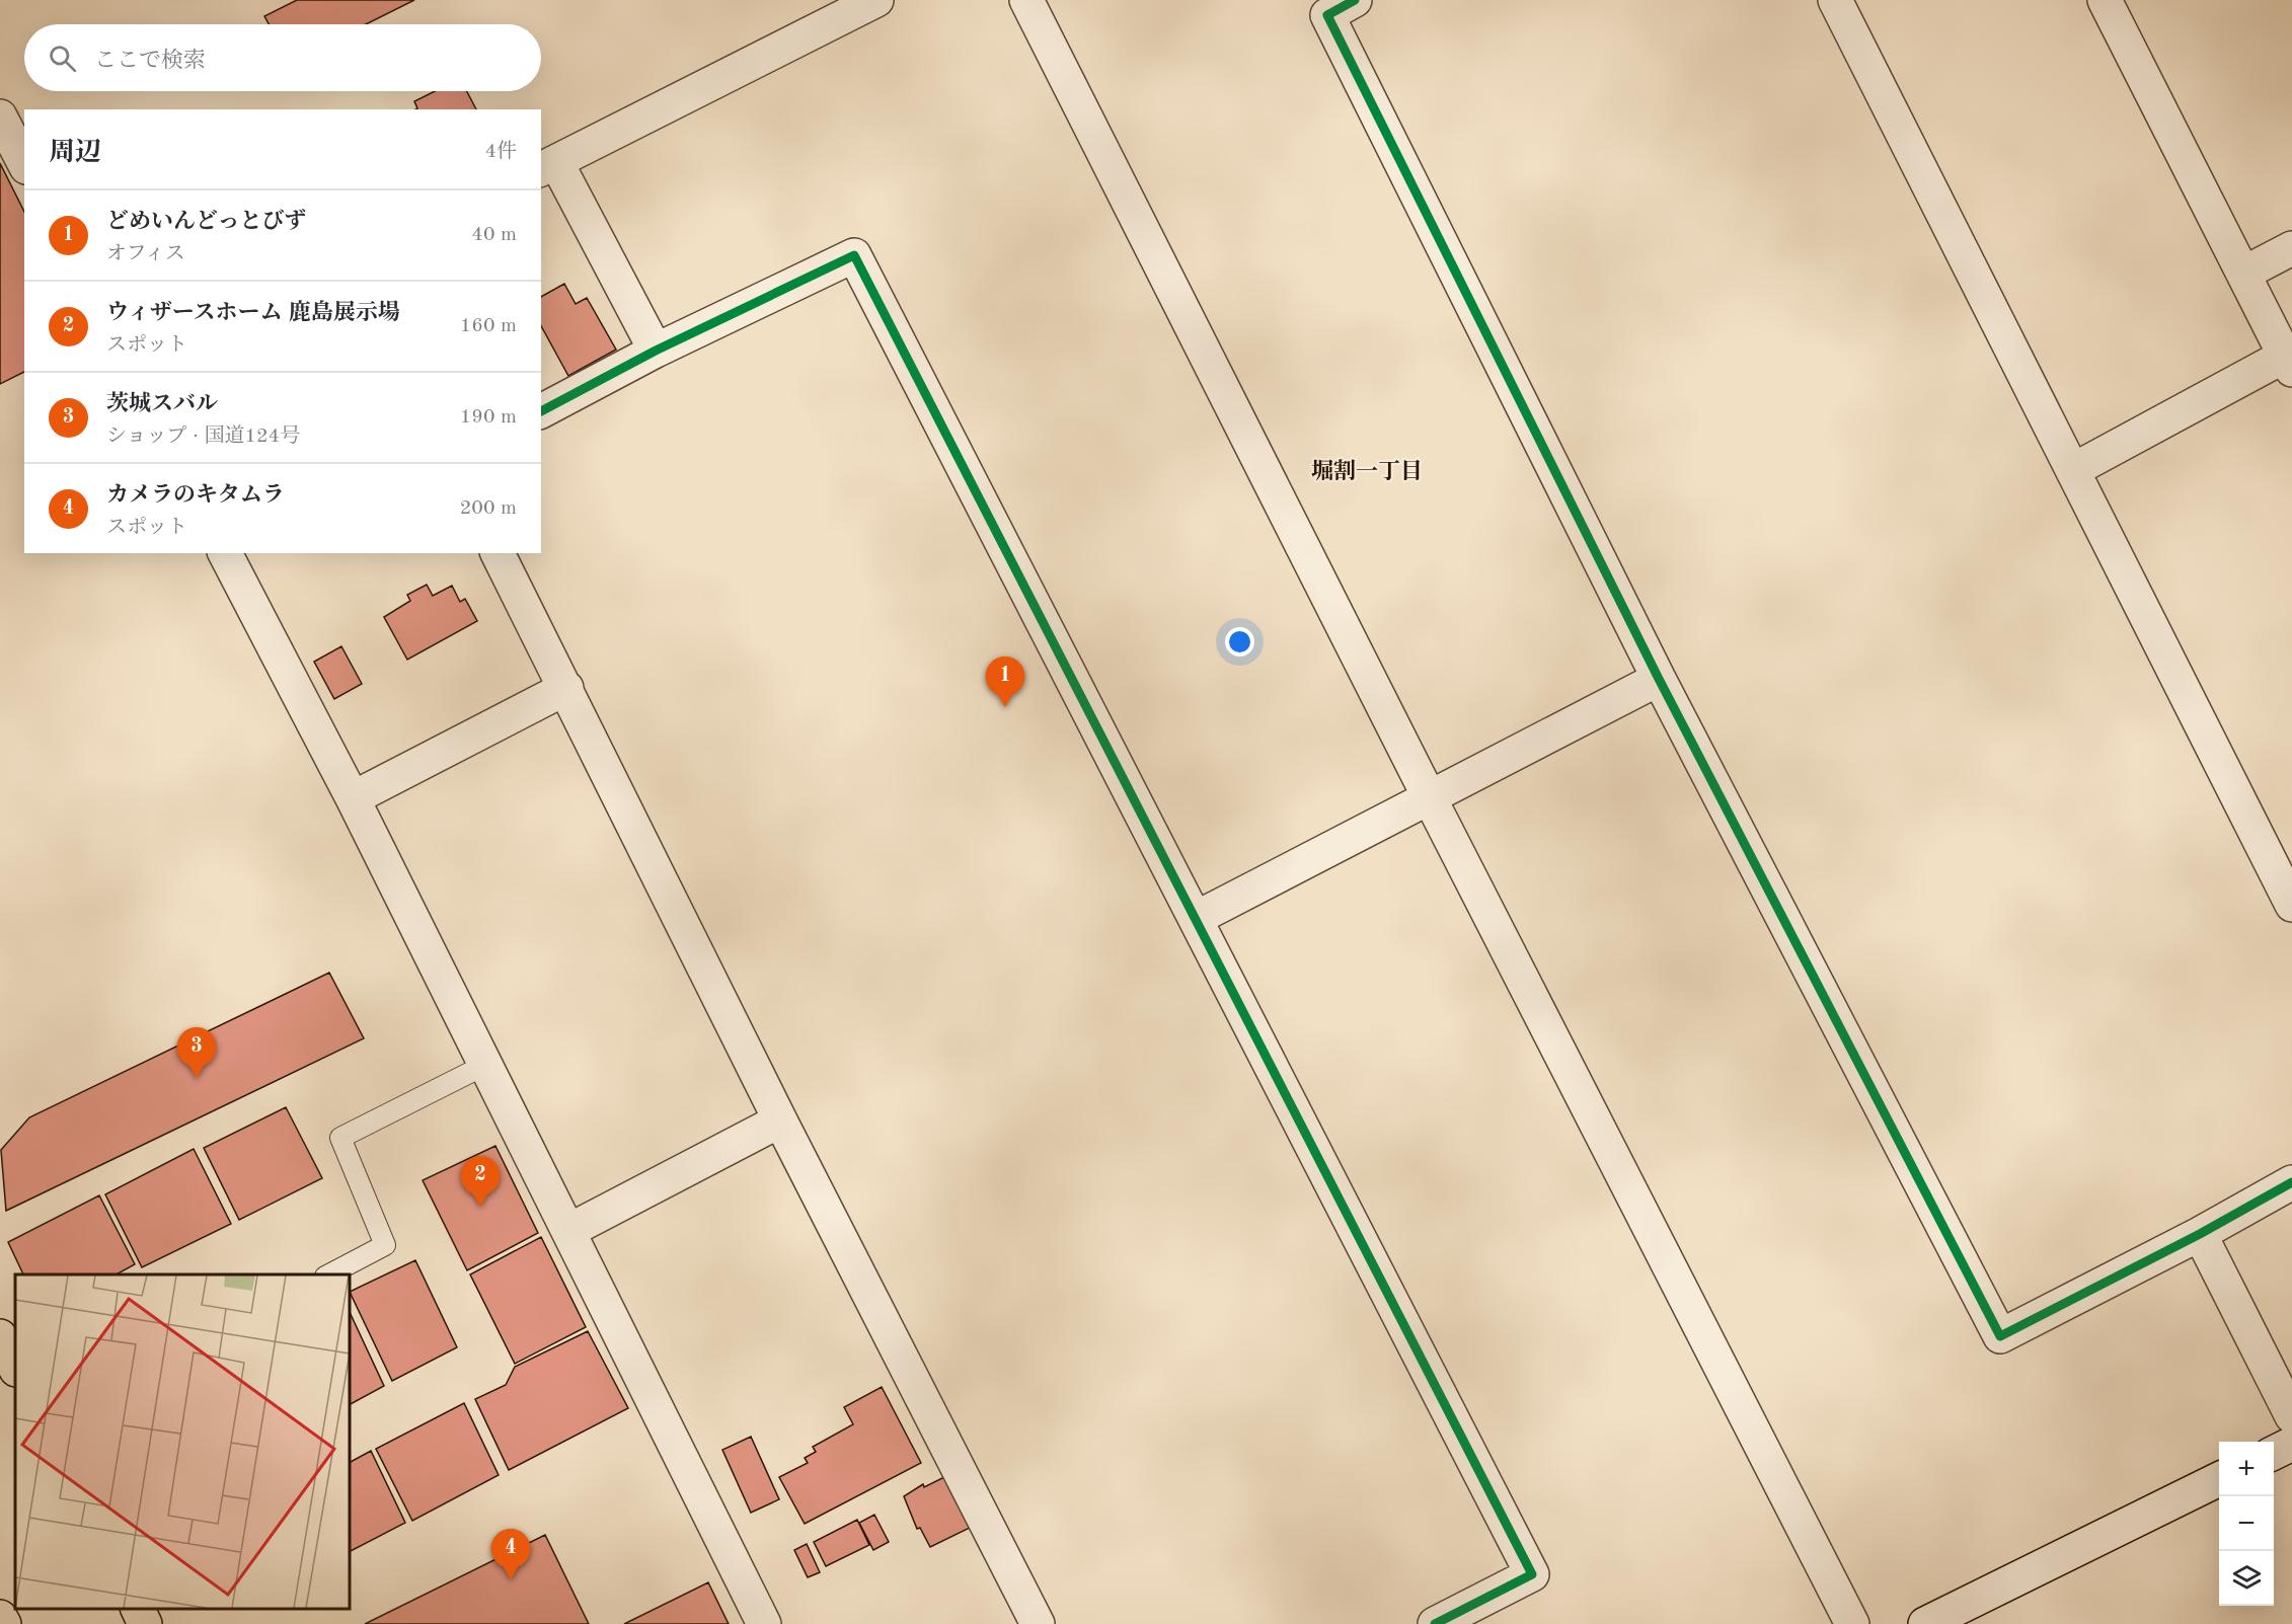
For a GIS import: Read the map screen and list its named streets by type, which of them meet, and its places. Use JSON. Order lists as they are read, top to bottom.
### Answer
{
  "districts": ["堀割一丁目"],
  "page": {
    "search": "ここで検索",
    "heading": ["周辺", "4件"],
    "list": [
      {
        "mark": "1",
        "name": "どめいんどっとびず",
        "note": "オフィス",
        "value": "40 m"
      },
      {
        "mark": "2",
        "name": "ウィザースホーム 鹿島展示場",
        "note": "スポット",
        "value": "160 m"
      },
      {
        "mark": "3",
        "name": "茨城スバル",
        "note": "ショップ · 国道124号",
        "value": "190 m"
      },
      {
        "mark": "4",
        "name": "カメラのキタムラ",
        "note": "スポット",
        "value": "200 m"
      }
    ],
    "pins": [
      "1",
      "3",
      "2",
      "4"
    ],
    "map_buttons": ["+", "−"]
  }
}
